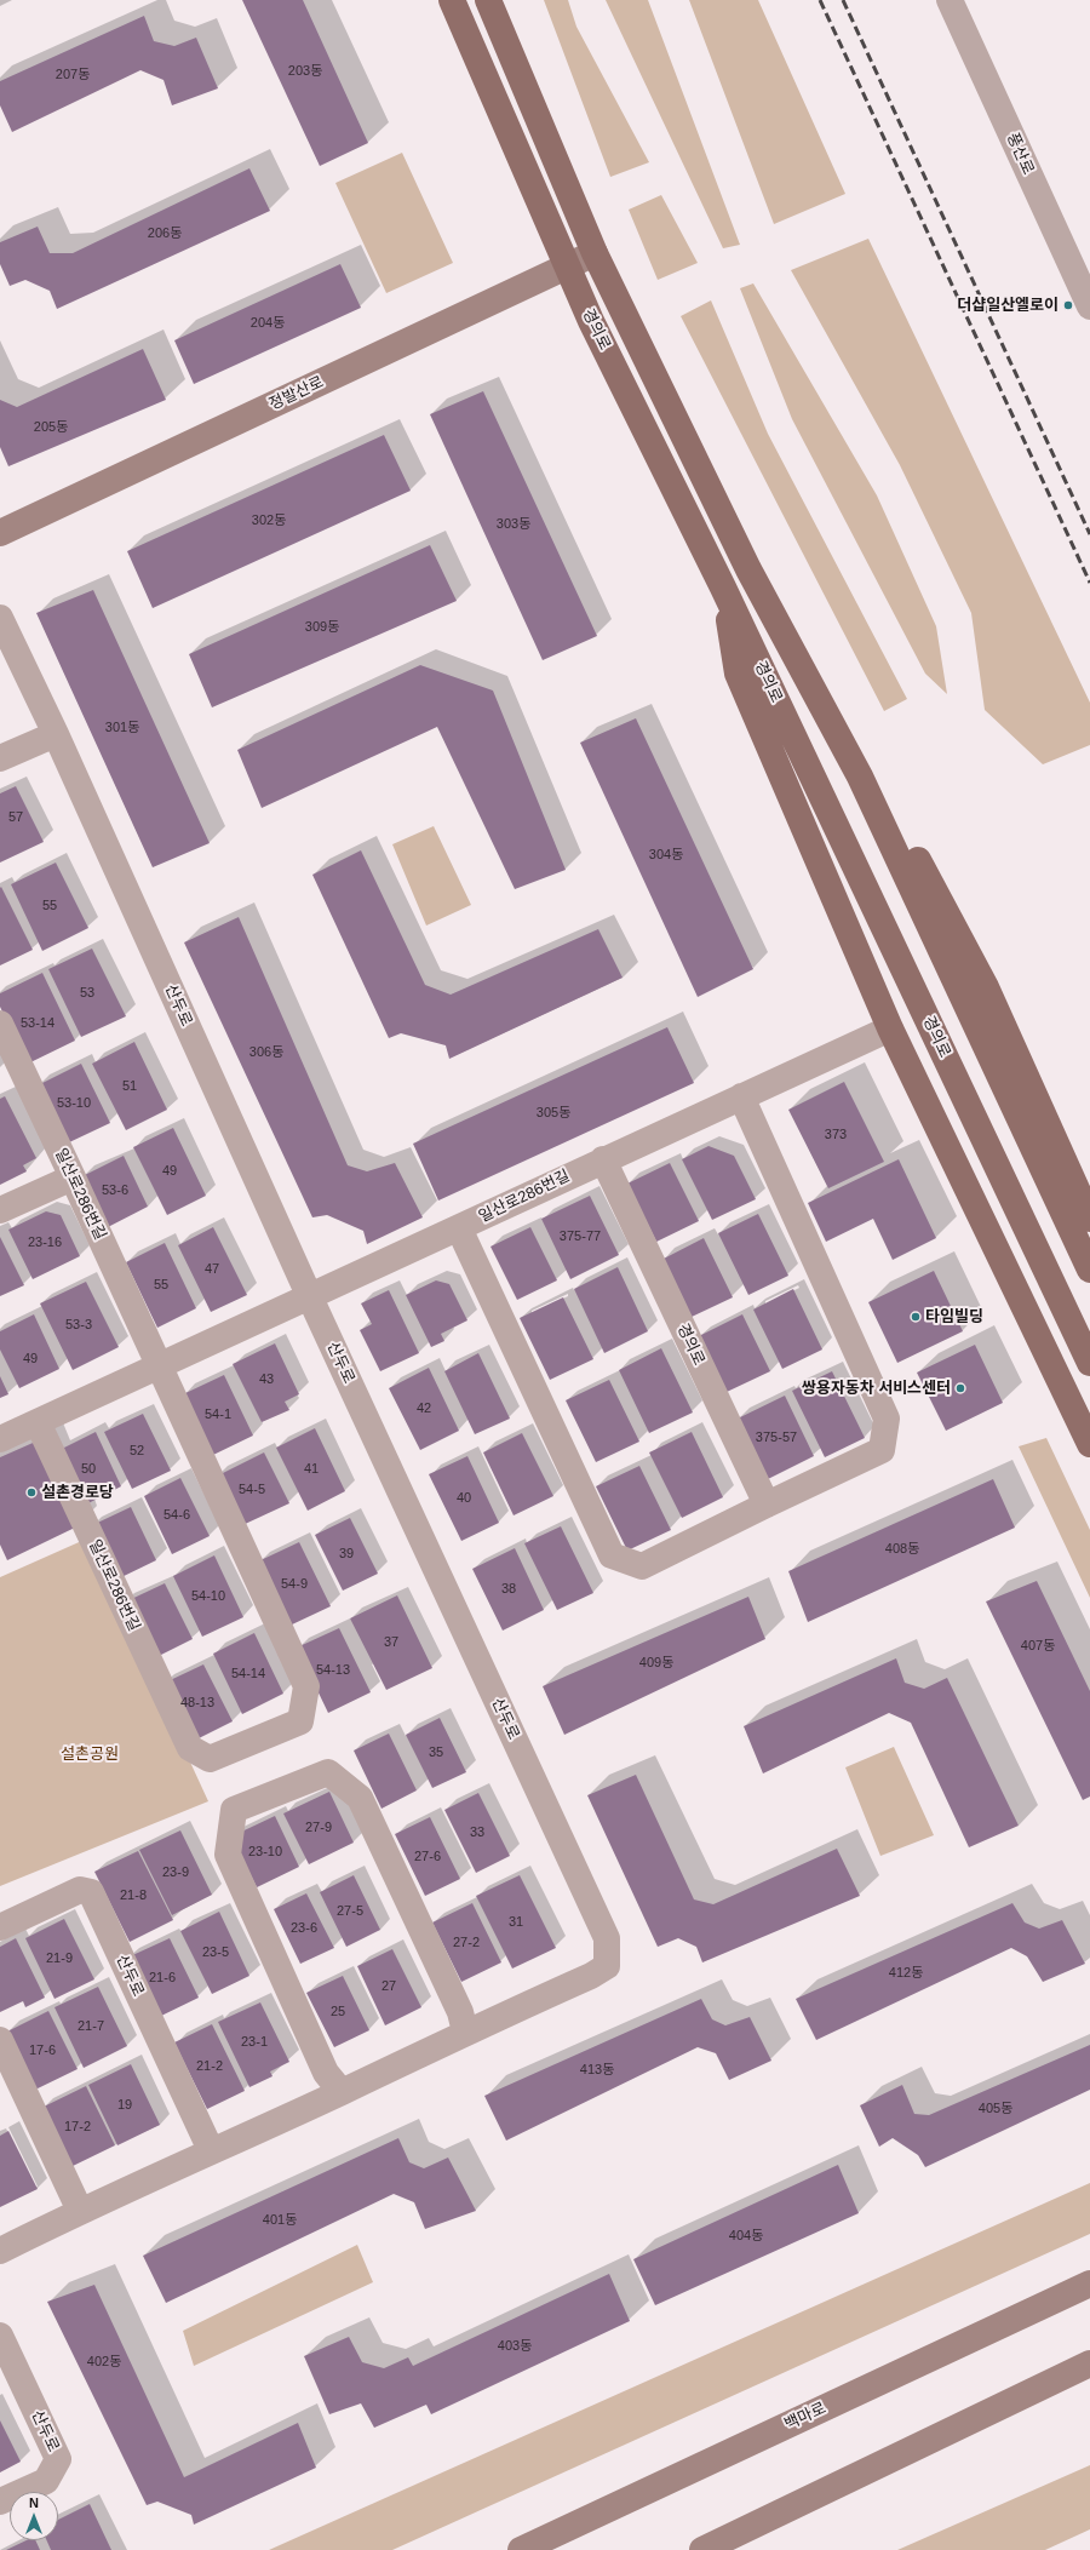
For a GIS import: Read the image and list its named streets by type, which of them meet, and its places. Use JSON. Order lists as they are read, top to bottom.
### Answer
{
  "streets": {
    "main road": ["경의로", "정발산로", "백마로"],
    "street": ["풍산로", "산두로", "일산로286번길"]
  },
  "crossings": [
    ["경의로", "정발산로"],
    ["경의로", "일산로286번길"],
    ["산두로", "일산로286번길"]
  ],
  "parks": ["설촌공원"],
  "places": [
    "더샵일산엘로이",
    "타임빌딩",
    "쌍용자동차 서비스센터",
    "설촌경로당"
  ],
  "house_numbers": [
    "203동",
    "207동",
    "206동",
    "204동",
    "205동",
    "302동",
    "303동",
    "309동",
    "301동",
    "57",
    "304동",
    "55",
    "53",
    "53-14",
    "306동",
    "51",
    "53-10",
    "305동",
    "373",
    "49",
    "53-6",
    "375-77",
    "23-16",
    "47",
    "55",
    "53-3",
    "49",
    "43",
    "42",
    "54-1",
    "375-57",
    "52",
    "50",
    "41",
    "54-5",
    "40",
    "54-6",
    "408동",
    "39",
    "54-9",
    "38",
    "54-10",
    "37",
    "407동",
    "409동",
    "54-13",
    "54-14",
    "48-13",
    "35",
    "27-9",
    "33",
    "23-10",
    "27-6",
    "23-9",
    "21-8",
    "27-5",
    "31",
    "23-6",
    "27-2",
    "23-5",
    "21-9",
    "412동",
    "21-6",
    "27",
    "25",
    "21-7",
    "23-1",
    "17-6",
    "21-2",
    "413동",
    "19",
    "405동",
    "17-2",
    "401동",
    "404동",
    "403동",
    "402동"
  ],
  "north": "top"
}
